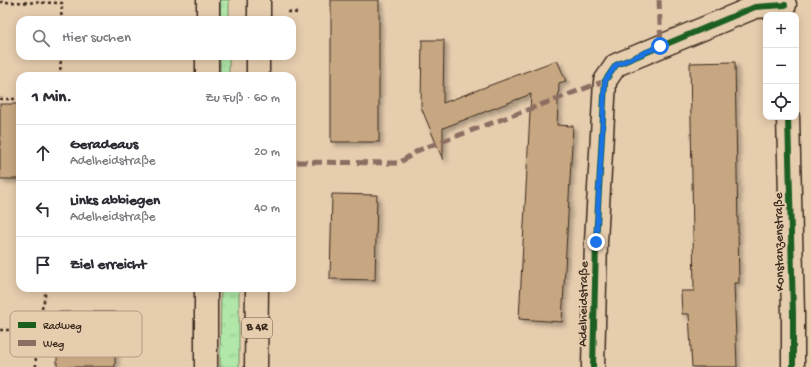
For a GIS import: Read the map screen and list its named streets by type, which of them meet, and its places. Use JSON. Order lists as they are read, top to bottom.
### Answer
{
  "streets": {
    "street": ["Konstanzenstraße", "Adelheidstraße", "B 4R"]
  },
  "legend": ["Radweg", "Weg"],
  "page": {
    "map_buttons": ["+", "−"],
    "search": "Hier suchen",
    "heading": ["1 Min.", "Zu Fuß · 60 m"],
    "list": [
      ["Geradeaus", "Adelheidstraße", "20 m"],
      ["Links abbiegen", "Adelheidstraße", "40 m"],
      "Ziel erreicht"
    ]
  }
}
